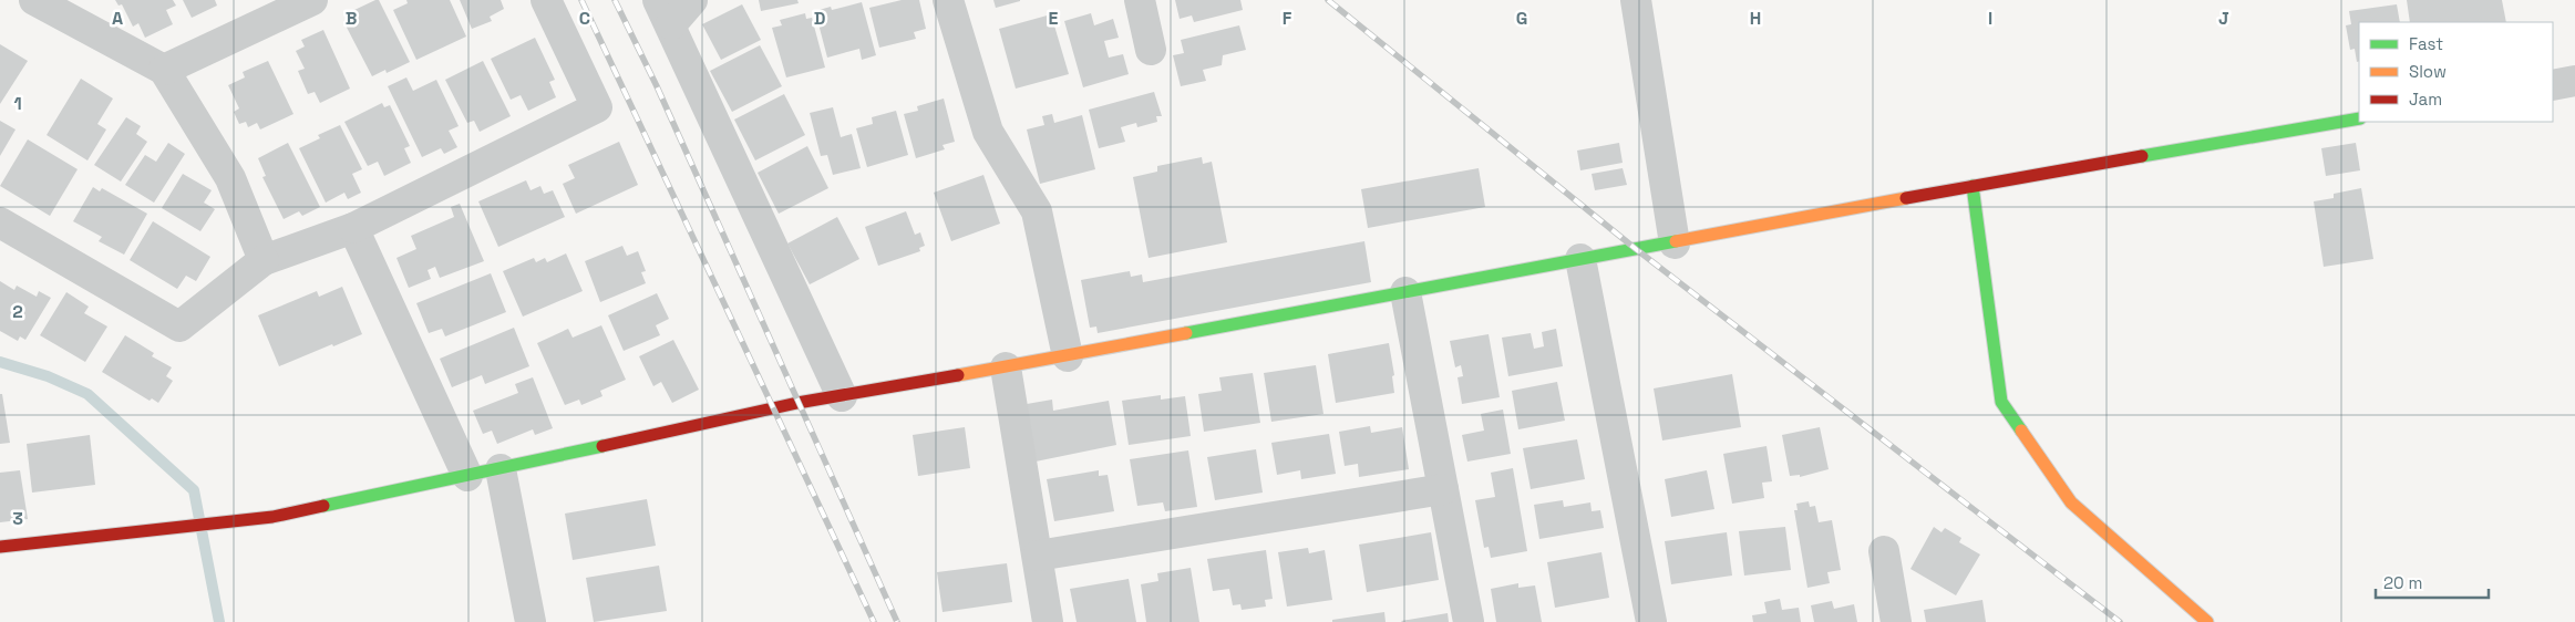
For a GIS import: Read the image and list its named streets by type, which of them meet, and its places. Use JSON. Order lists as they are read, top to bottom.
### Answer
{
  "legend": ["Fast", "Slow", "Jam"],
  "scale_bar": "20 m",
  "grid": {
    "columns": [
      "A",
      "B",
      "C",
      "D",
      "E",
      "F",
      "G",
      "H",
      "I",
      "J"
    ],
    "rows": ["1", "2", "3"]
  }
}
